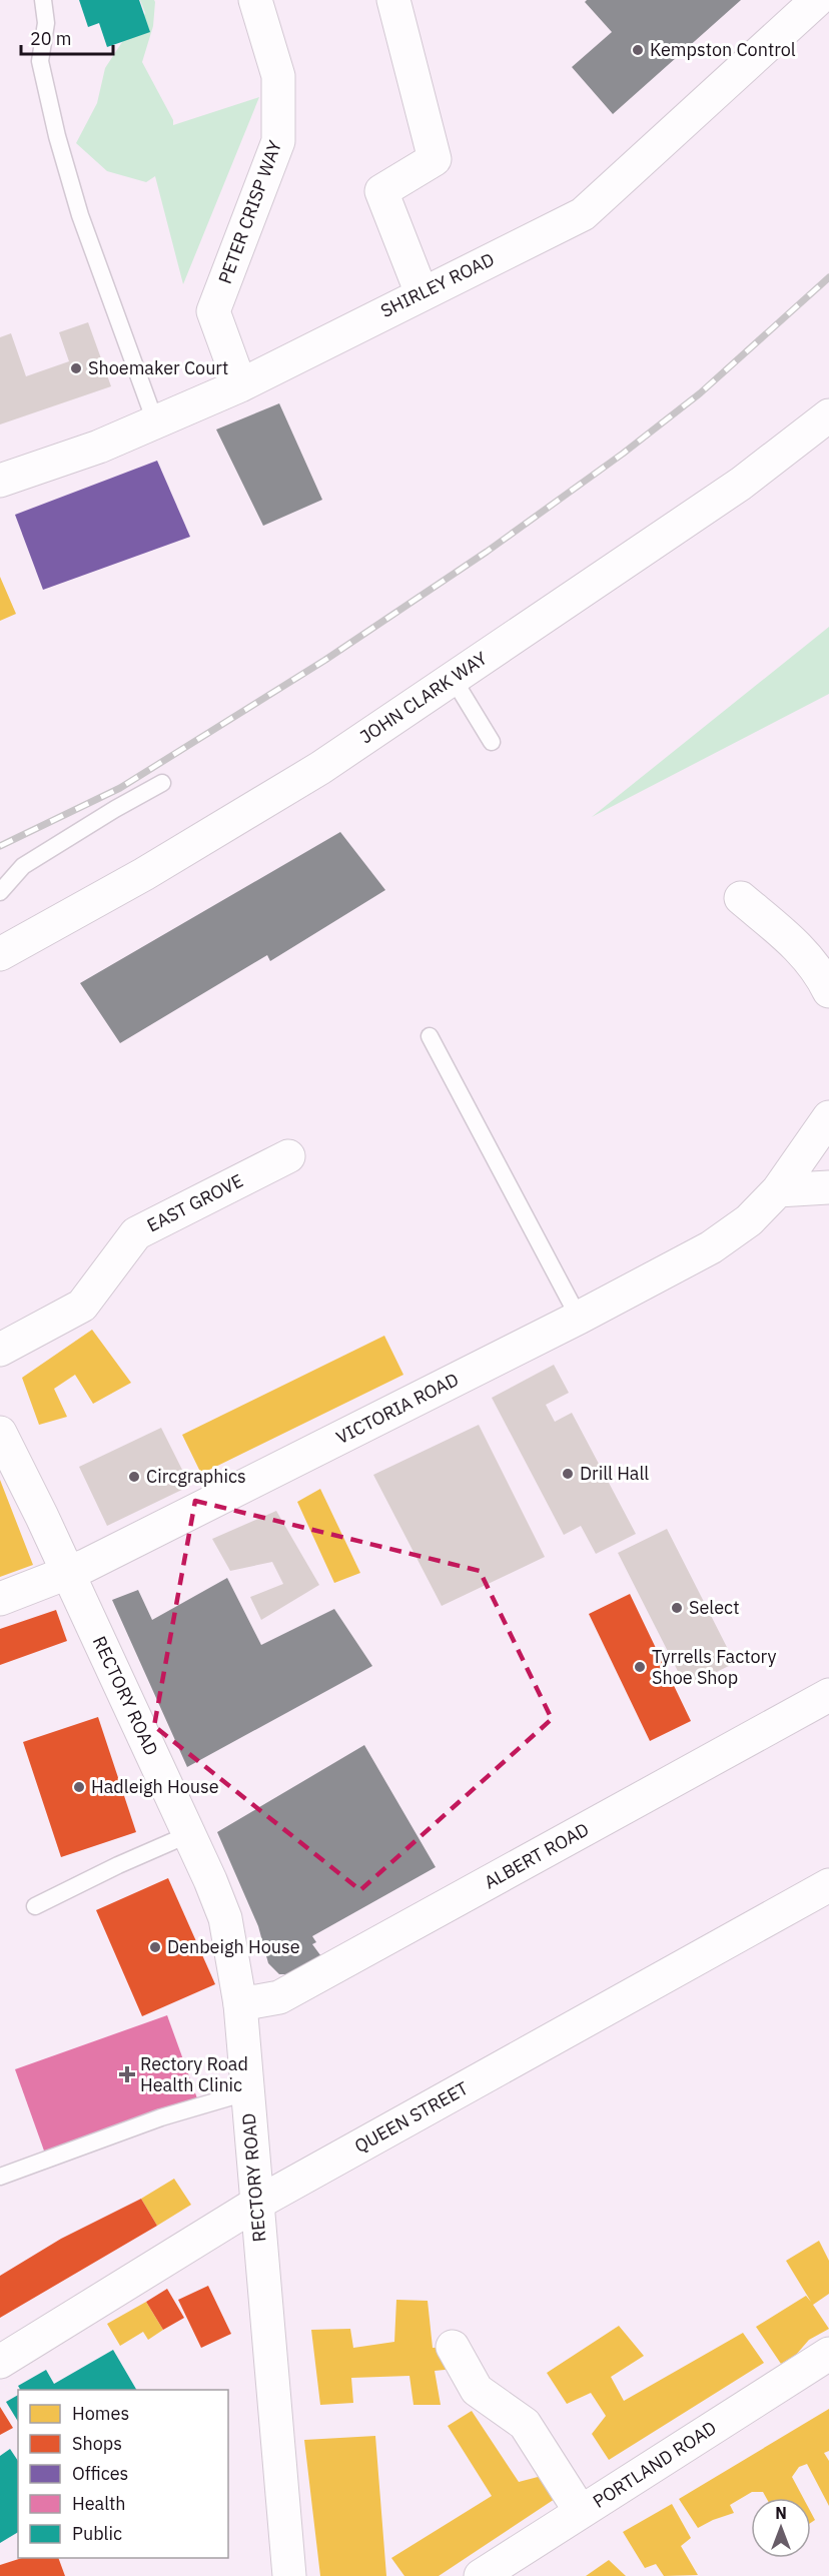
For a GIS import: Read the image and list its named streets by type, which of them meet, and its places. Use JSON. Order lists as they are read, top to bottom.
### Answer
{
  "streets": {
    "street": [
      "PETER CRISP WAY",
      "SHIRLEY ROAD",
      "JOHN CLARK WAY",
      "EAST GROVE",
      "VICTORIA ROAD",
      "RECTORY ROAD",
      "ALBERT ROAD",
      "QUEEN STREET",
      "PORTLAND ROAD"
    ]
  },
  "crossings": [
    ["PETER CRISP WAY", "SHIRLEY ROAD"],
    ["VICTORIA ROAD", "RECTORY ROAD"],
    ["RECTORY ROAD", "ALBERT ROAD"],
    ["RECTORY ROAD", "QUEEN STREET"]
  ],
  "places": {
    "other": [
      "Kempston Control",
      "Shoemaker Court",
      "Drill Hall",
      "Circgraphics",
      "Select",
      "Tyrrells Factory Shoe Shop",
      "Hadleigh House",
      "Denbeigh House"
    ],
    "health": ["Rectory Road Health Clinic"]
  },
  "legend": [
    "Homes",
    "Shops",
    "Offices",
    "Health",
    "Public"
  ],
  "scale_bar": "20 m",
  "north": "top"
}
